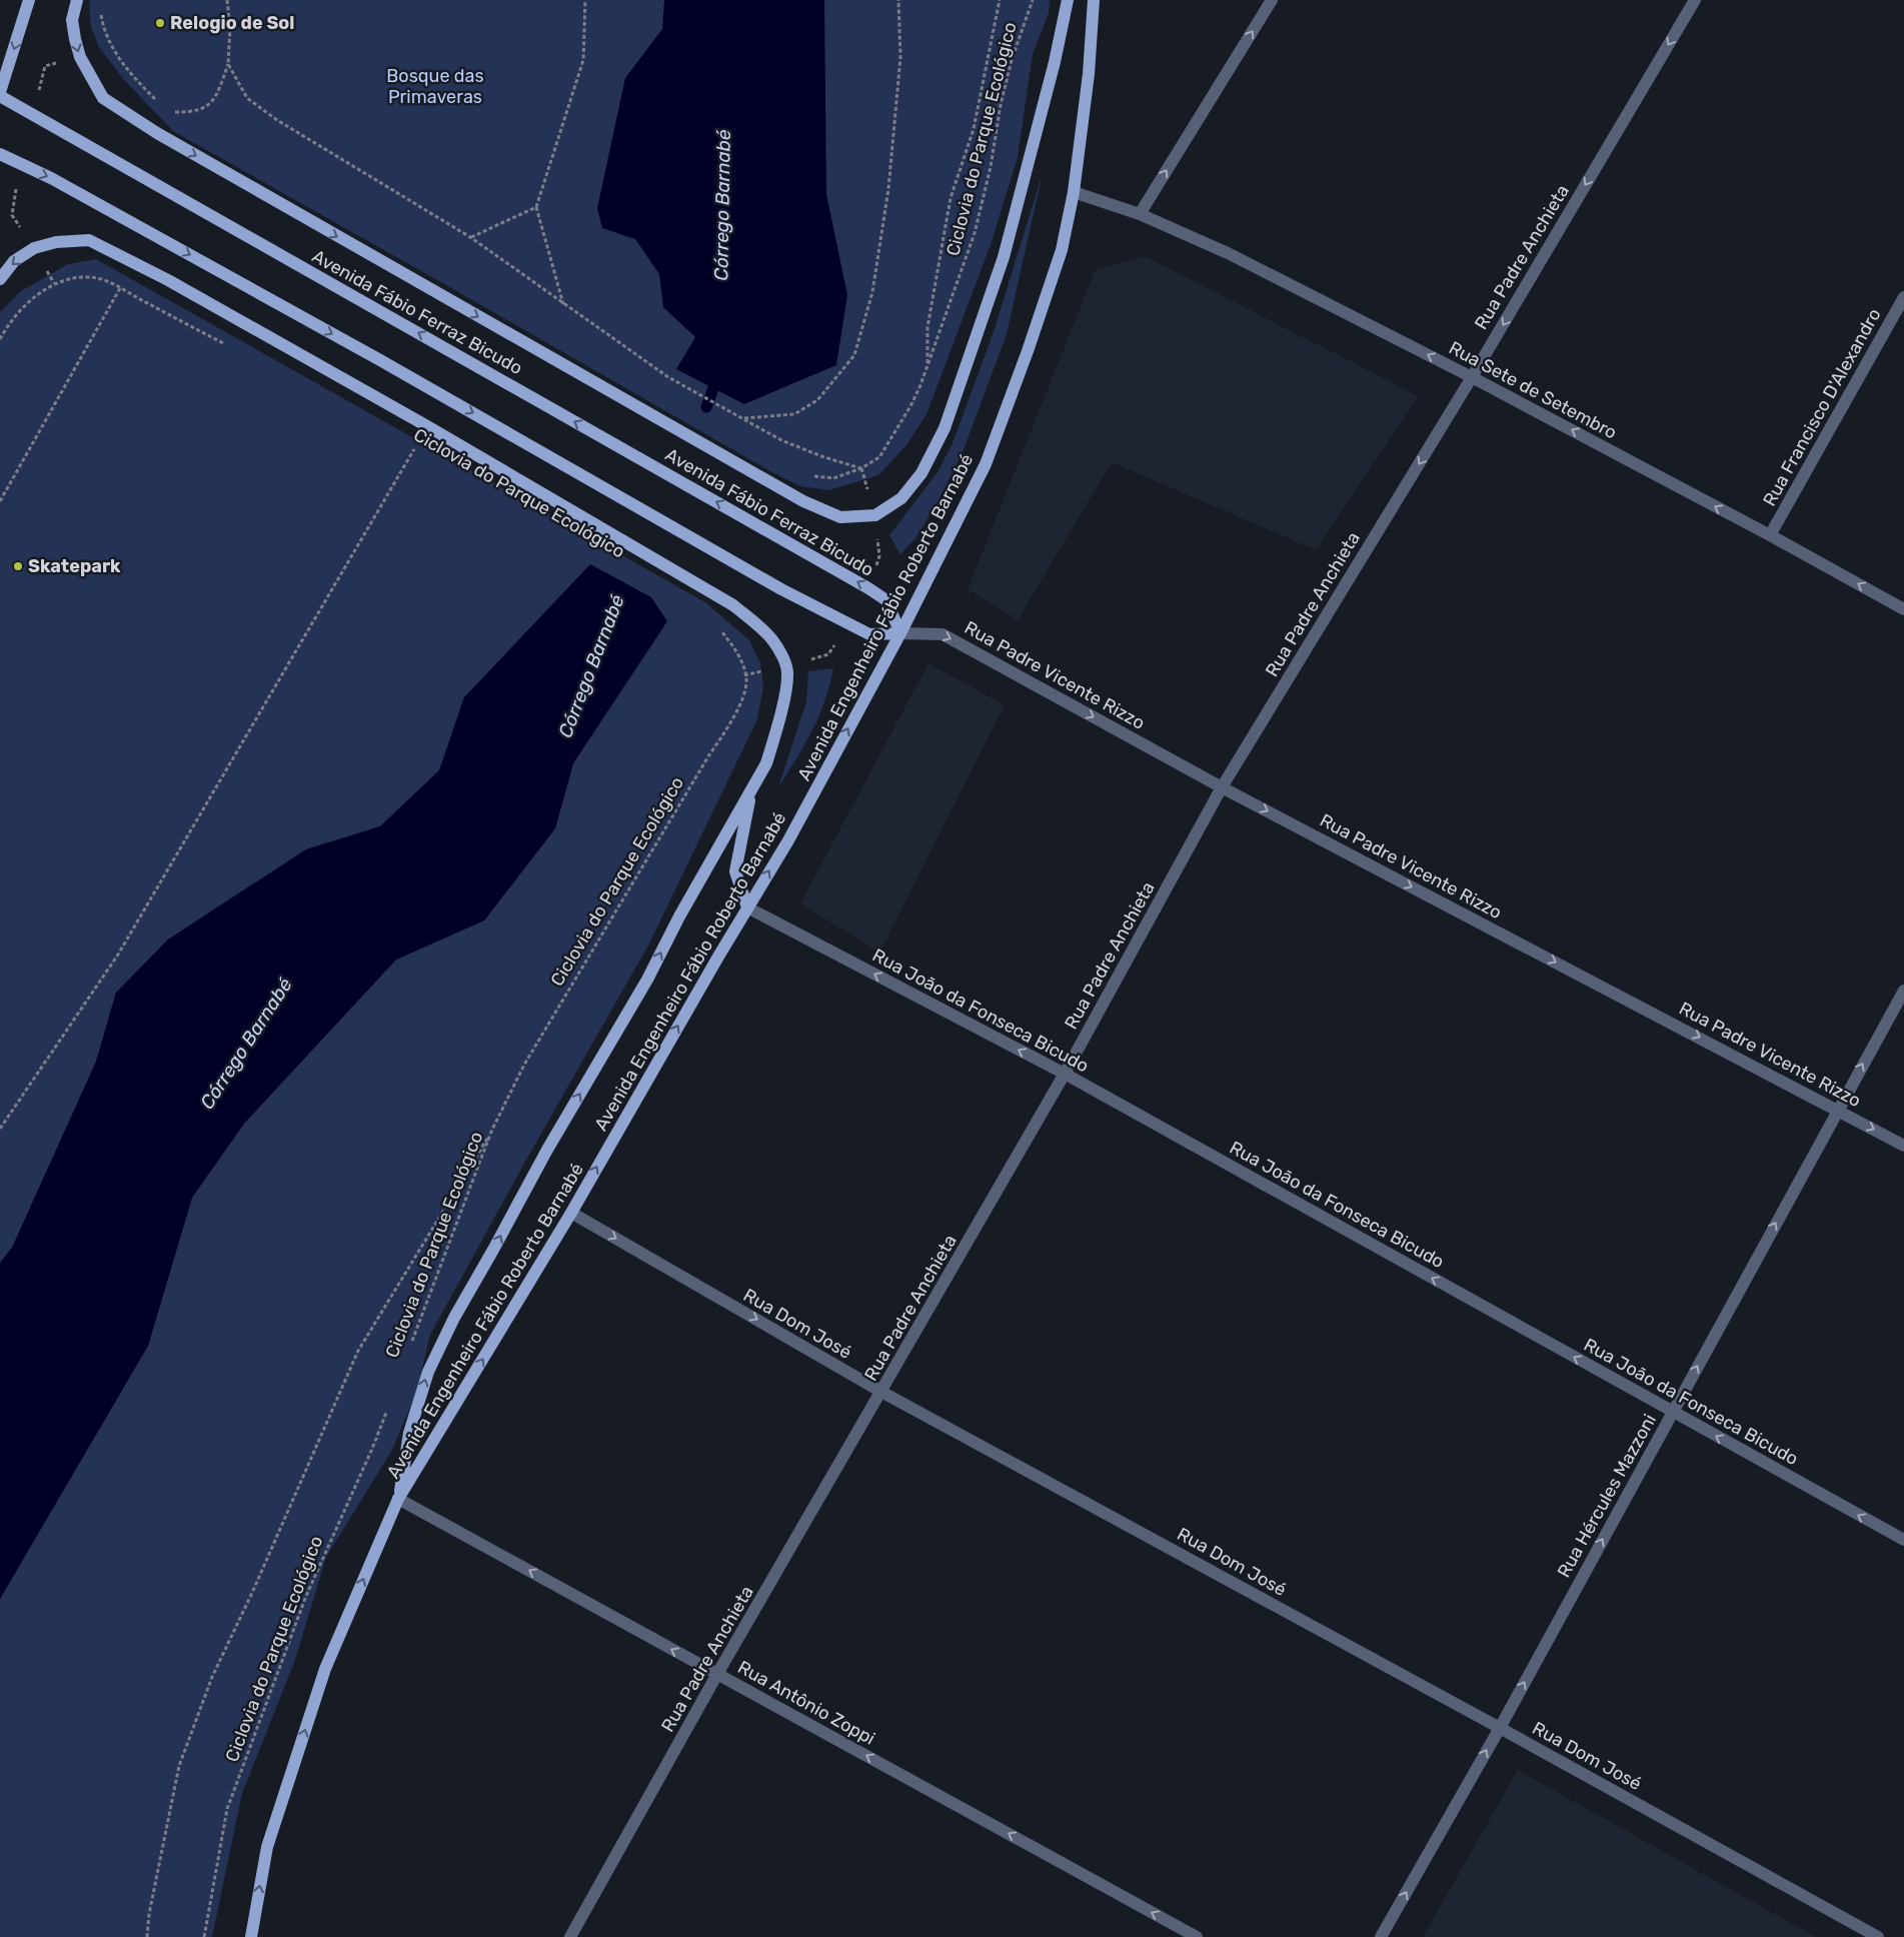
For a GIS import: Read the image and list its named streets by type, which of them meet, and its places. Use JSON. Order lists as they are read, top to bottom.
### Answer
{
  "streets": {
    "main road": ["Avenida Fábio Ferraz Bicudo", "Avenida Engenheiro Fábio Roberto Barnabé"],
    "street": [
      "Rua Padre Anchieta",
      "Rua Sete de Setembro",
      "Rua Francisco D'Alexandro",
      "Rua Padre Vicente Rizzo",
      "Rua João da Fonseca Bicudo",
      "Rua Dom José",
      "Rua Hércules Mazzoni",
      "Rua Antônio Zoppi"
    ],
    "path": ["Ciclovia do Parque Ecológico"]
  },
  "crossings": [
    ["Rua Padre Anchieta", "Rua Sete de Setembro"],
    ["Rua Padre Anchieta", "Rua Padre Vicente Rizzo"],
    ["Rua Padre Anchieta", "Rua João da Fonseca Bicudo"],
    ["Rua Padre Anchieta", "Rua Dom José"],
    ["Rua Padre Anchieta", "Rua Antônio Zoppi"],
    ["Avenida Fábio Ferraz Bicudo", "Avenida Engenheiro Fábio Roberto Barnabé"],
    ["Avenida Fábio Ferraz Bicudo", "Rua Padre Vicente Rizzo"],
    ["Rua Sete de Setembro", "Rua Francisco D'Alexandro"],
    ["Rua Sete de Setembro", "Avenida Engenheiro Fábio Roberto Barnabé"],
    ["Avenida Engenheiro Fábio Roberto Barnabé", "Rua Padre Vicente Rizzo"],
    ["Avenida Engenheiro Fábio Roberto Barnabé", "Rua João da Fonseca Bicudo"],
    ["Avenida Engenheiro Fábio Roberto Barnabé", "Rua Dom José"],
    ["Avenida Engenheiro Fábio Roberto Barnabé", "Rua Antônio Zoppi"],
    ["Rua Padre Vicente Rizzo", "Rua Hércules Mazzoni"],
    ["Rua João da Fonseca Bicudo", "Rua Hércules Mazzoni"],
    ["Rua Dom José", "Rua Hércules Mazzoni"]
  ],
  "one_way": [
    "Rua Padre Anchieta",
    "Rua Sete de Setembro",
    "Rua Padre Vicente Rizzo",
    "Rua João da Fonseca Bicudo",
    "Rua Hércules Mazzoni",
    "Rua Antônio Zoppi"
  ],
  "water": ["Córrego Barnabé"],
  "parks": ["Bosque das Primaveras"],
  "places": ["Relogio de Sol", "Skatepark"]
}
